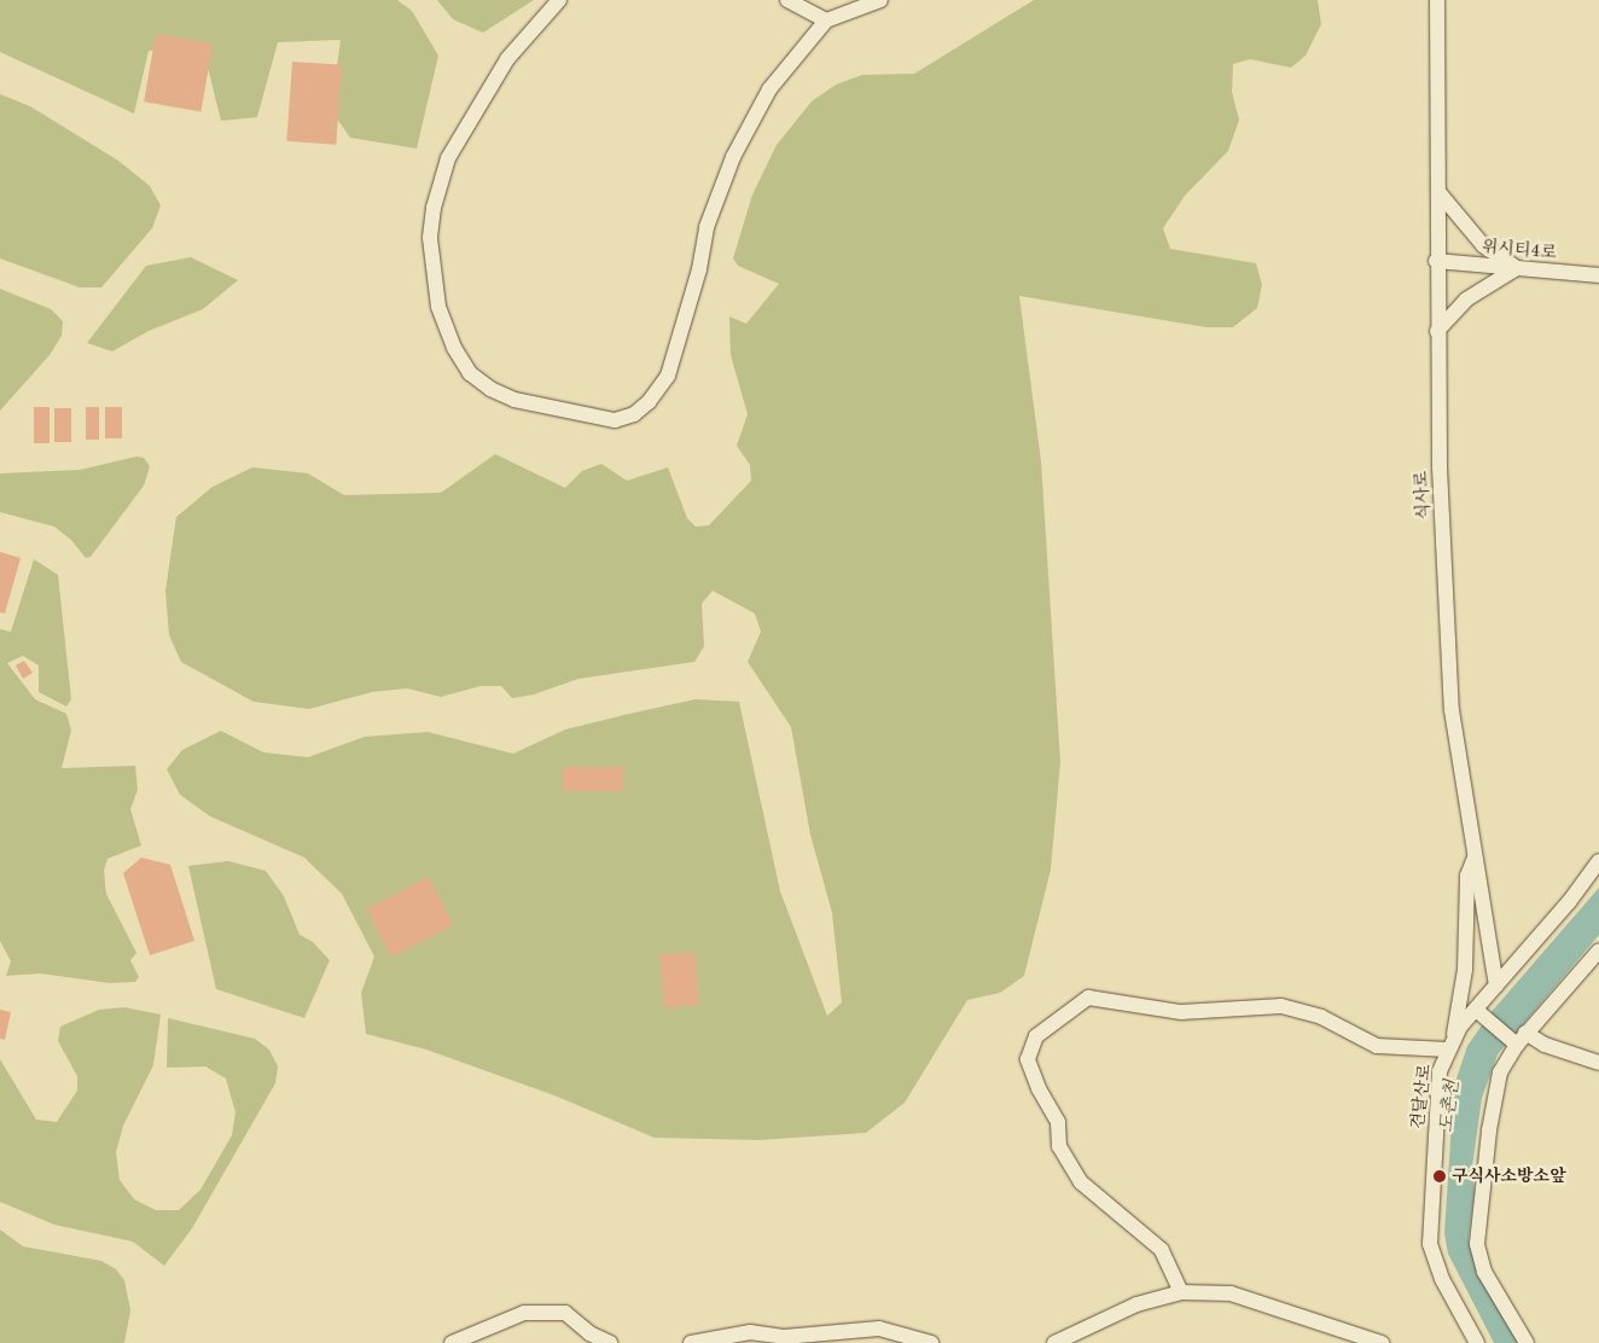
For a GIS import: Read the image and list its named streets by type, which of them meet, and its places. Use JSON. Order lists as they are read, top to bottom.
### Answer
{
  "streets": {
    "street": ["위시티4로", "식사로", "견달산로"]
  },
  "crossings": [
    ["위시티4로", "식사로"],
    ["식사로", "견달산로"]
  ],
  "water": ["도촌천"],
  "places": ["구식사소방소앞"]
}
